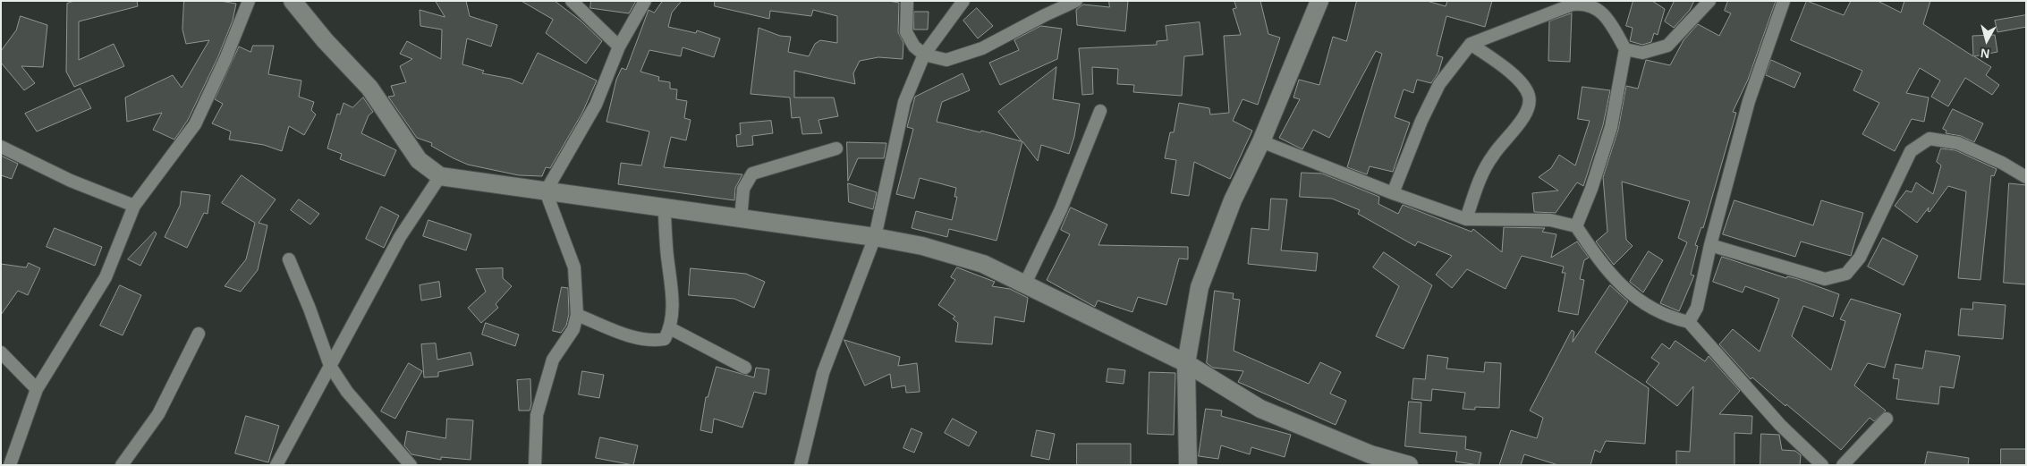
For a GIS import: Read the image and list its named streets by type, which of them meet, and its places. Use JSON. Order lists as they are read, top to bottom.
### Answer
{
  "north": "bottom"
}
